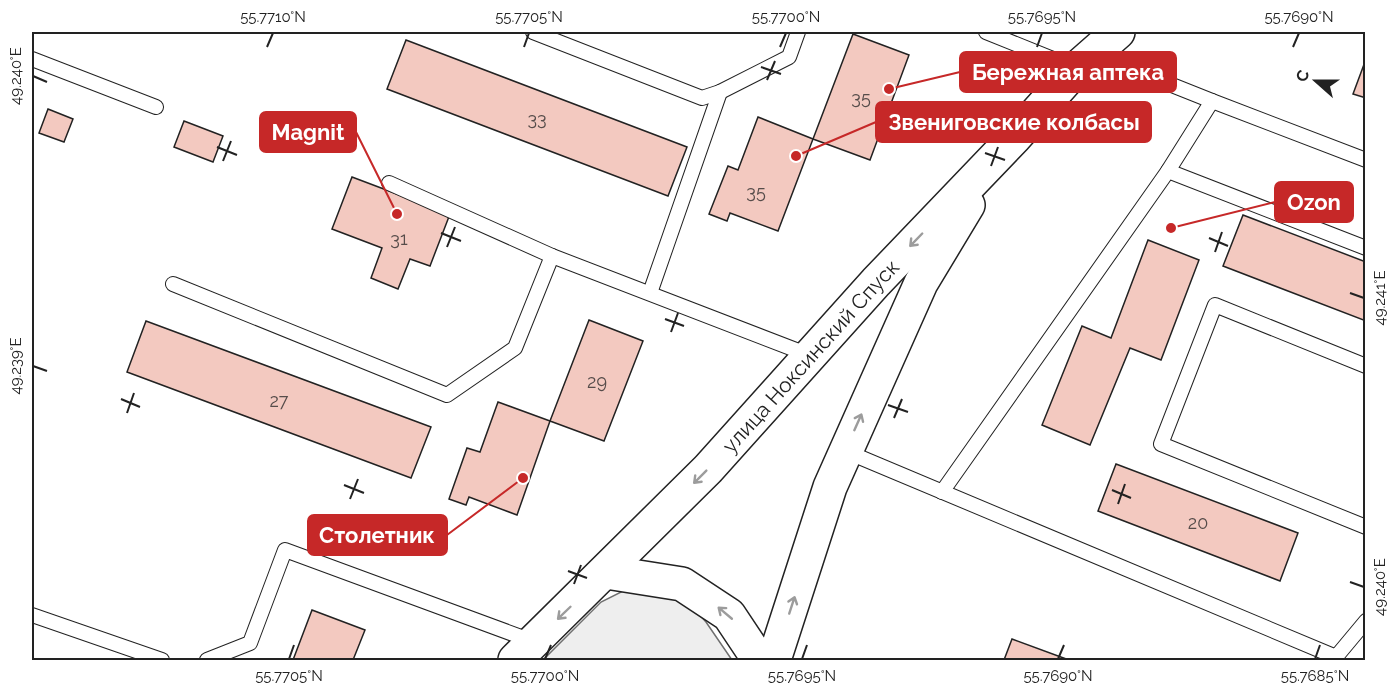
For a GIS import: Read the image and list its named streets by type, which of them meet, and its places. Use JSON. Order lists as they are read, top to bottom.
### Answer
{
  "streets": {
    "street": ["улица Ноксинский Спуск"]
  },
  "places": [
    "Бережная аптека",
    "Звениговские колбасы",
    "Magnit",
    "Ozon",
    "Столетник"
  ],
  "house_numbers": [
    "35",
    "33",
    "35",
    "31",
    "29",
    "27",
    "20"
  ],
  "north": "left",
  "coordinates": [
    "55.7710°N",
    "55.7705°N",
    "55.7700°N",
    "55.7695°N",
    "55.7690°N",
    "49.240°E",
    "49.241°E",
    "49.239°E",
    "55.7685°N"
  ]
}
